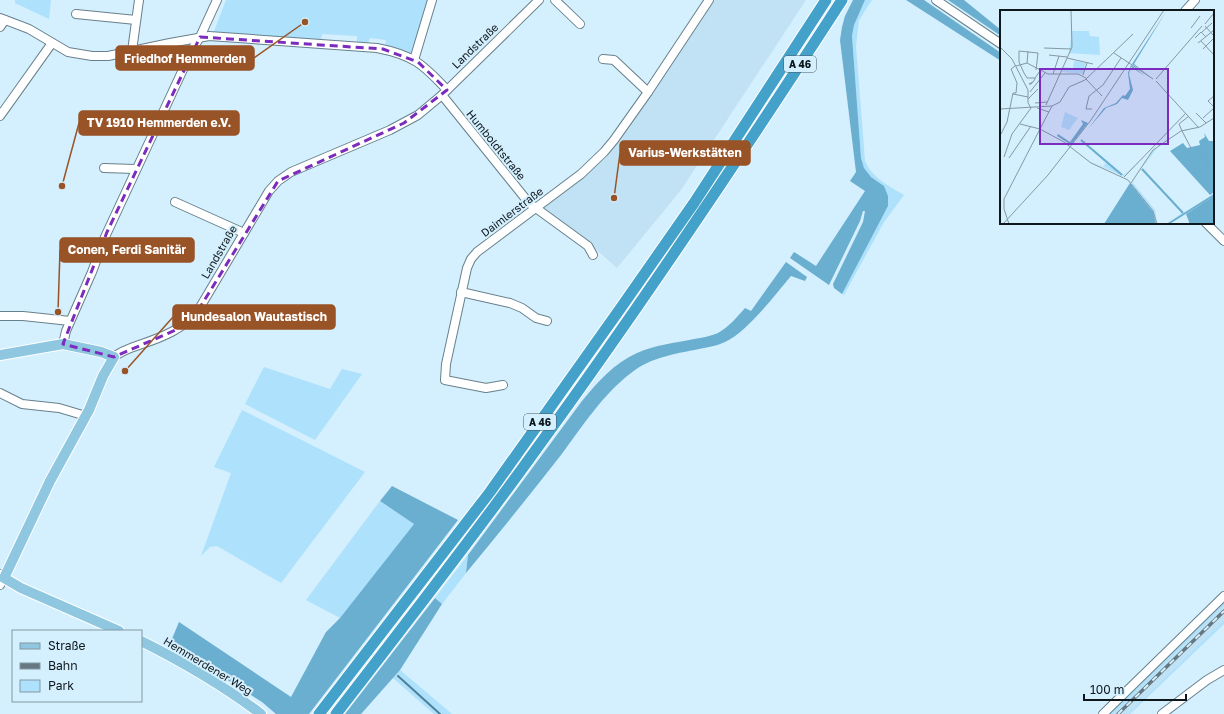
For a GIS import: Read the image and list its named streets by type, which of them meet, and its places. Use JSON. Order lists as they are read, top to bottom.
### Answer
{
  "streets": {
    "highway": ["A 46"],
    "main road": ["Hemmerdener Weg"],
    "street": ["Landstraße", "Humboldtstraße", "Daimlerstraße"]
  },
  "crossings": [
    ["Landstraße", "Humboldtstraße"],
    ["Humboldtstraße", "Daimlerstraße"]
  ],
  "places": [
    "Friedhof Hemmerden",
    "TV 1910 Hemmerden e.V.",
    "Varius-Werkstätten",
    "Conen, Ferdi Sanitär",
    "Hundesalon Wautastisch"
  ],
  "legend": ["Straße", "Bahn", "Park"],
  "scale_bar": "100 m"
}
